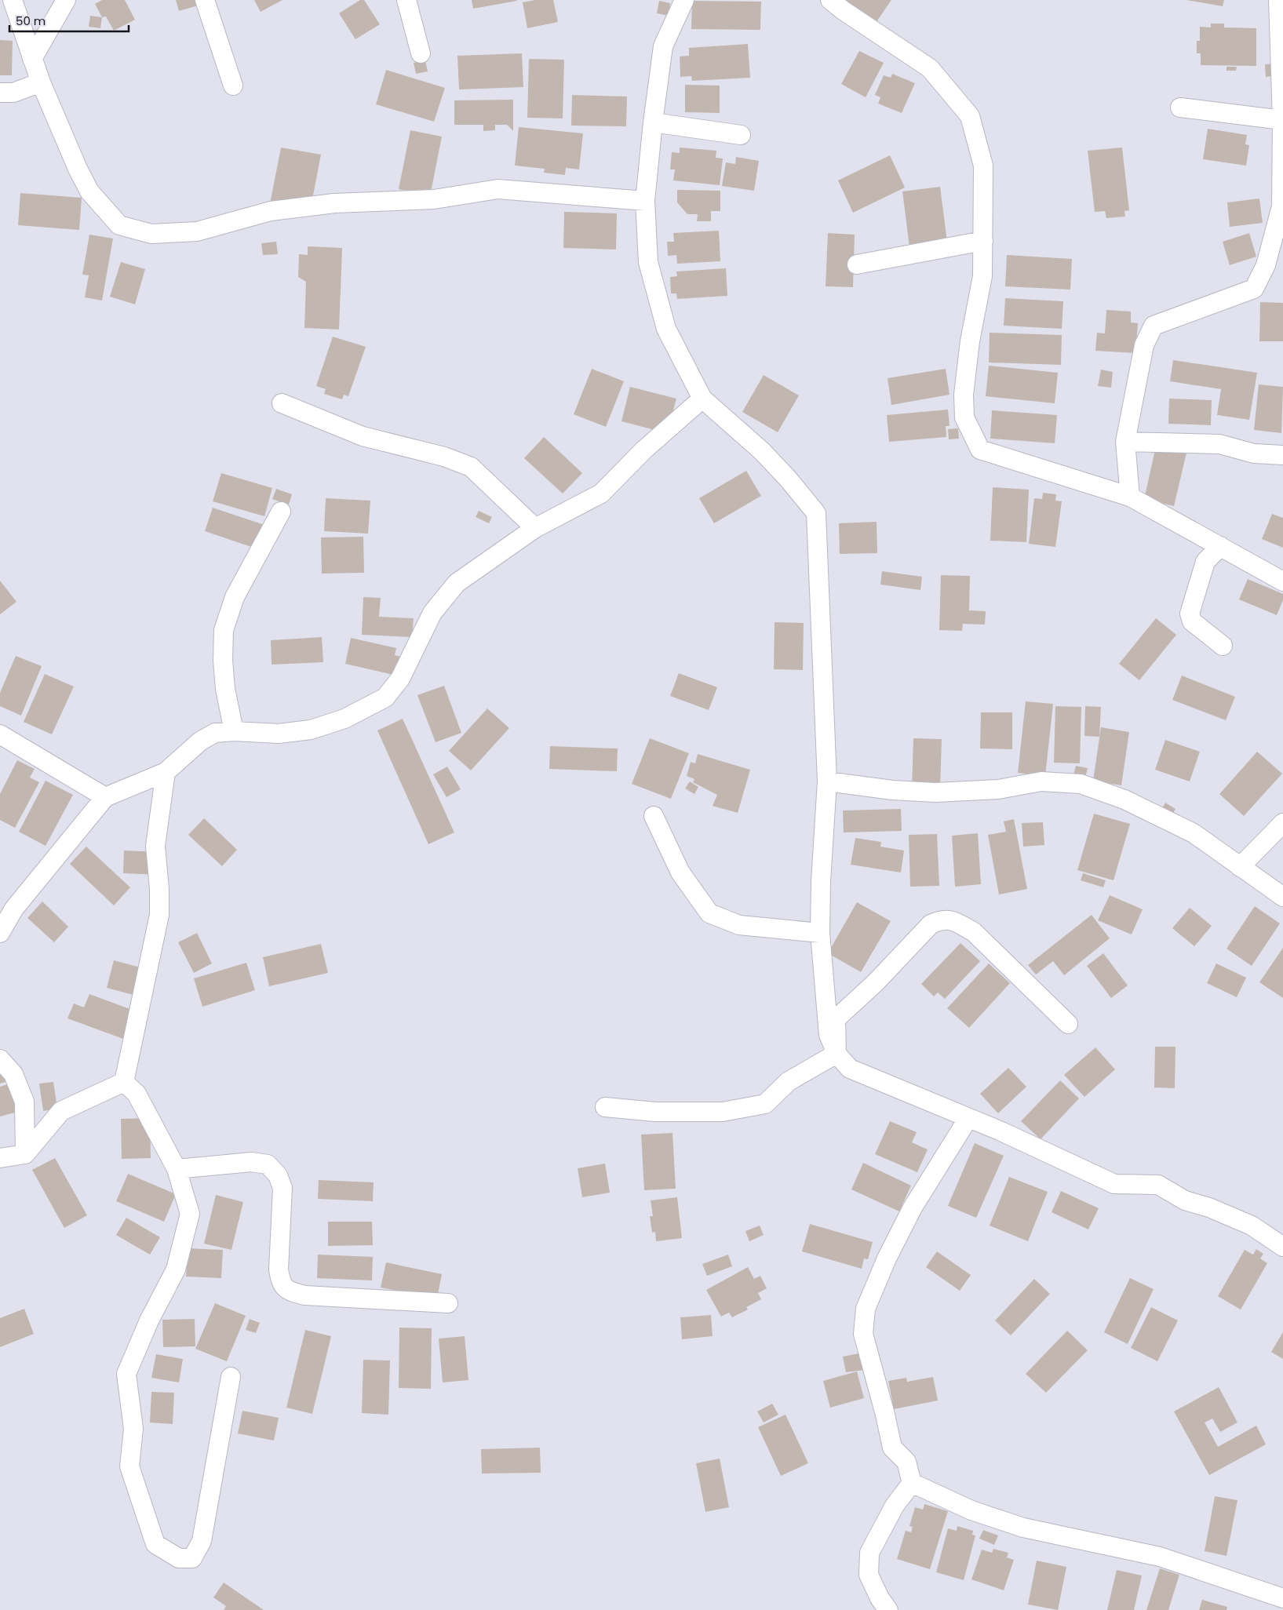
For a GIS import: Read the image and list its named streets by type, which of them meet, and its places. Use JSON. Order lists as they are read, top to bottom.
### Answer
{
  "scale_bar": "50 m"
}
